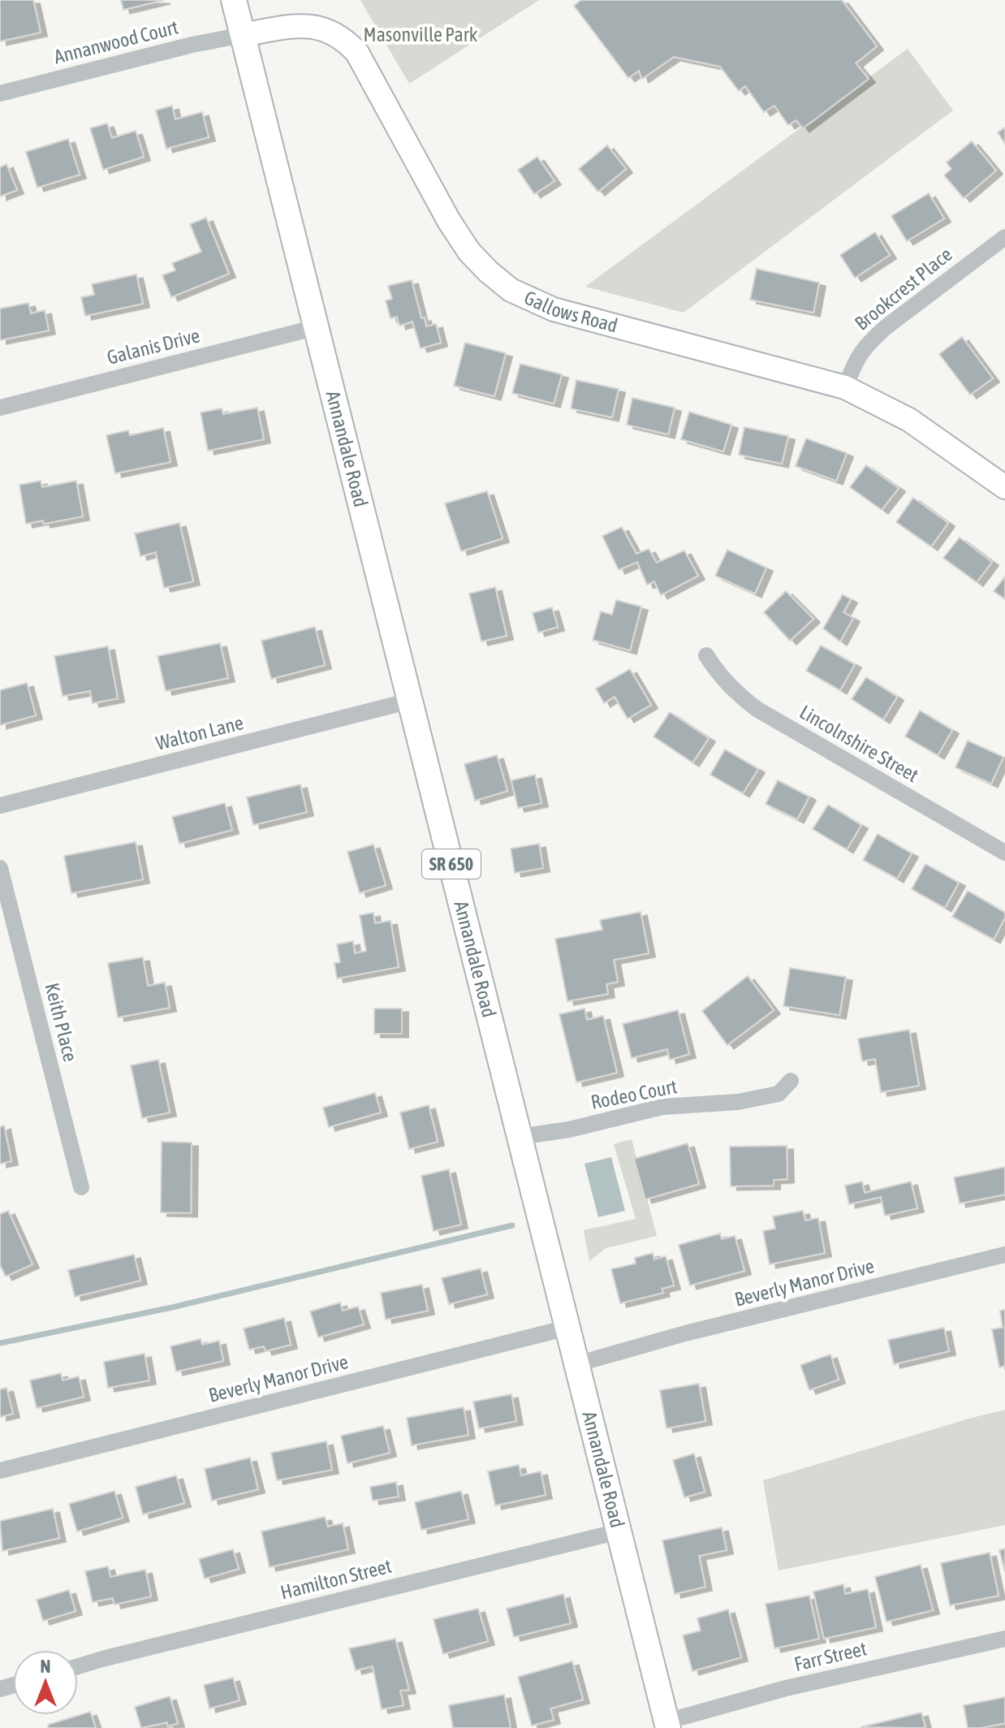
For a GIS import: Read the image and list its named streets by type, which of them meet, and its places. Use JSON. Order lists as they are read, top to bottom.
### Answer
{
  "streets": {
    "main road": ["Gallows Road", "Annandale Road", "SR 650"],
    "street": [
      "Annanwood Court",
      "Brookcrest Place",
      "Galanis Drive",
      "Walton Lane",
      "Lincolnshire Street",
      "Keith Place",
      "Rodeo Court",
      "Beverly Manor Drive",
      "Hamilton Street",
      "Farr Street"
    ]
  },
  "crossings": [
    ["Annanwood Court", "Gallows Road"],
    ["Annanwood Court", "Annandale Road"],
    ["Brookcrest Place", "Gallows Road"],
    ["Gallows Road", "Annandale Road"],
    ["Galanis Drive", "Annandale Road"],
    ["Annandale Road", "Walton Lane"],
    ["Annandale Road", "Rodeo Court"],
    ["Annandale Road", "Beverly Manor Drive"],
    ["Annandale Road", "Hamilton Street"],
    ["Annandale Road", "Farr Street"]
  ],
  "parks": ["Masonville Park"],
  "north": "top"
}
